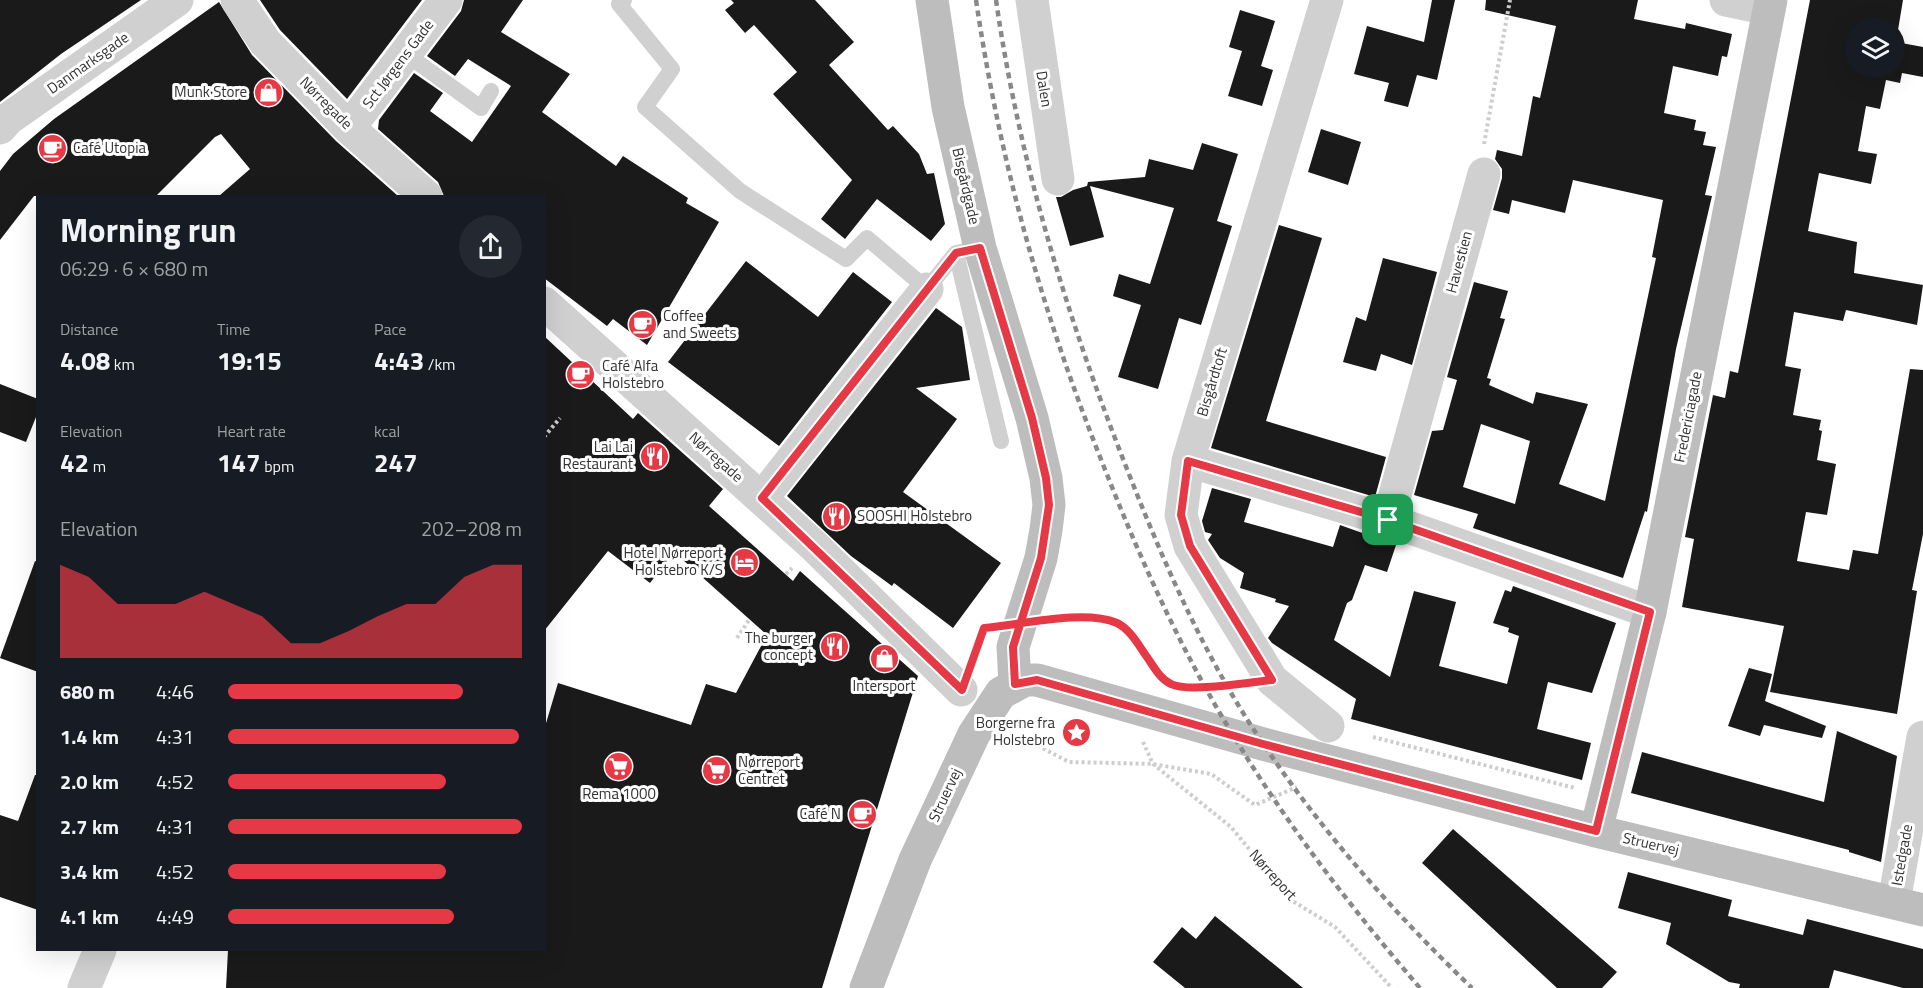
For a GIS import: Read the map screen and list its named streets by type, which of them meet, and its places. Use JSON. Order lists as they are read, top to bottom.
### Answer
{
  "streets": {
    "street": [
      "Danmarksgade",
      "Sct Jørgens Gade",
      "Dalen",
      "Nørregade",
      "Bisgårdgade",
      "Havestien",
      "Bisgårdtoft",
      "Fredericiagade",
      "Struervej",
      "Istedgade"
    ],
    "path": ["Nørreport"]
  },
  "crossings": [
    ["Sct Jørgens Gade", "Nørregade"],
    ["Bisgårdgade", "Struervej"],
    ["Fredericiagade", "Struervej"],
    ["Struervej", "Istedgade"]
  ],
  "places": {
    "shop": ["Munk Store", "Intersport"],
    "cafe": [
      "Café Utopia",
      "Coffee and Sweets",
      "Café Alfa Holstebro",
      "Café N"
    ],
    "restaurant": ["Lai Lai Restaurant", "SOOSHI Holstebro", "The burger concept"],
    "hotel": ["Hotel Nørreport Holstebro K/S"],
    "place": ["Borgerne fra Holstebro"],
    "supermarket": ["Rema 1000", "Nørreport Centret"]
  },
  "page": {
    "heading": ["Morning run", "06:29 · 6 × 680 m"],
    "stats": [
      ["Distance", "4.08 km"],
      ["Time", "19:15"],
      ["Pace", "4:43 /km"],
      ["Elevation", "42 m"],
      ["Heart rate", "147 bpm"],
      ["kcal", "247"]
    ],
    "chart": ["Elevation", "202–208 m"],
    "list": [
      {
        "name": "680 m",
        "note": "4:46"
      },
      {
        "name": "1.4 km",
        "note": "4:31"
      },
      {
        "name": "2.0 km",
        "note": "4:52"
      },
      {
        "name": "2.7 km",
        "note": "4:31"
      },
      {
        "name": "3.4 km",
        "note": "4:52"
      },
      {
        "name": "4.1 km",
        "note": "4:49"
      }
    ]
  }
}
